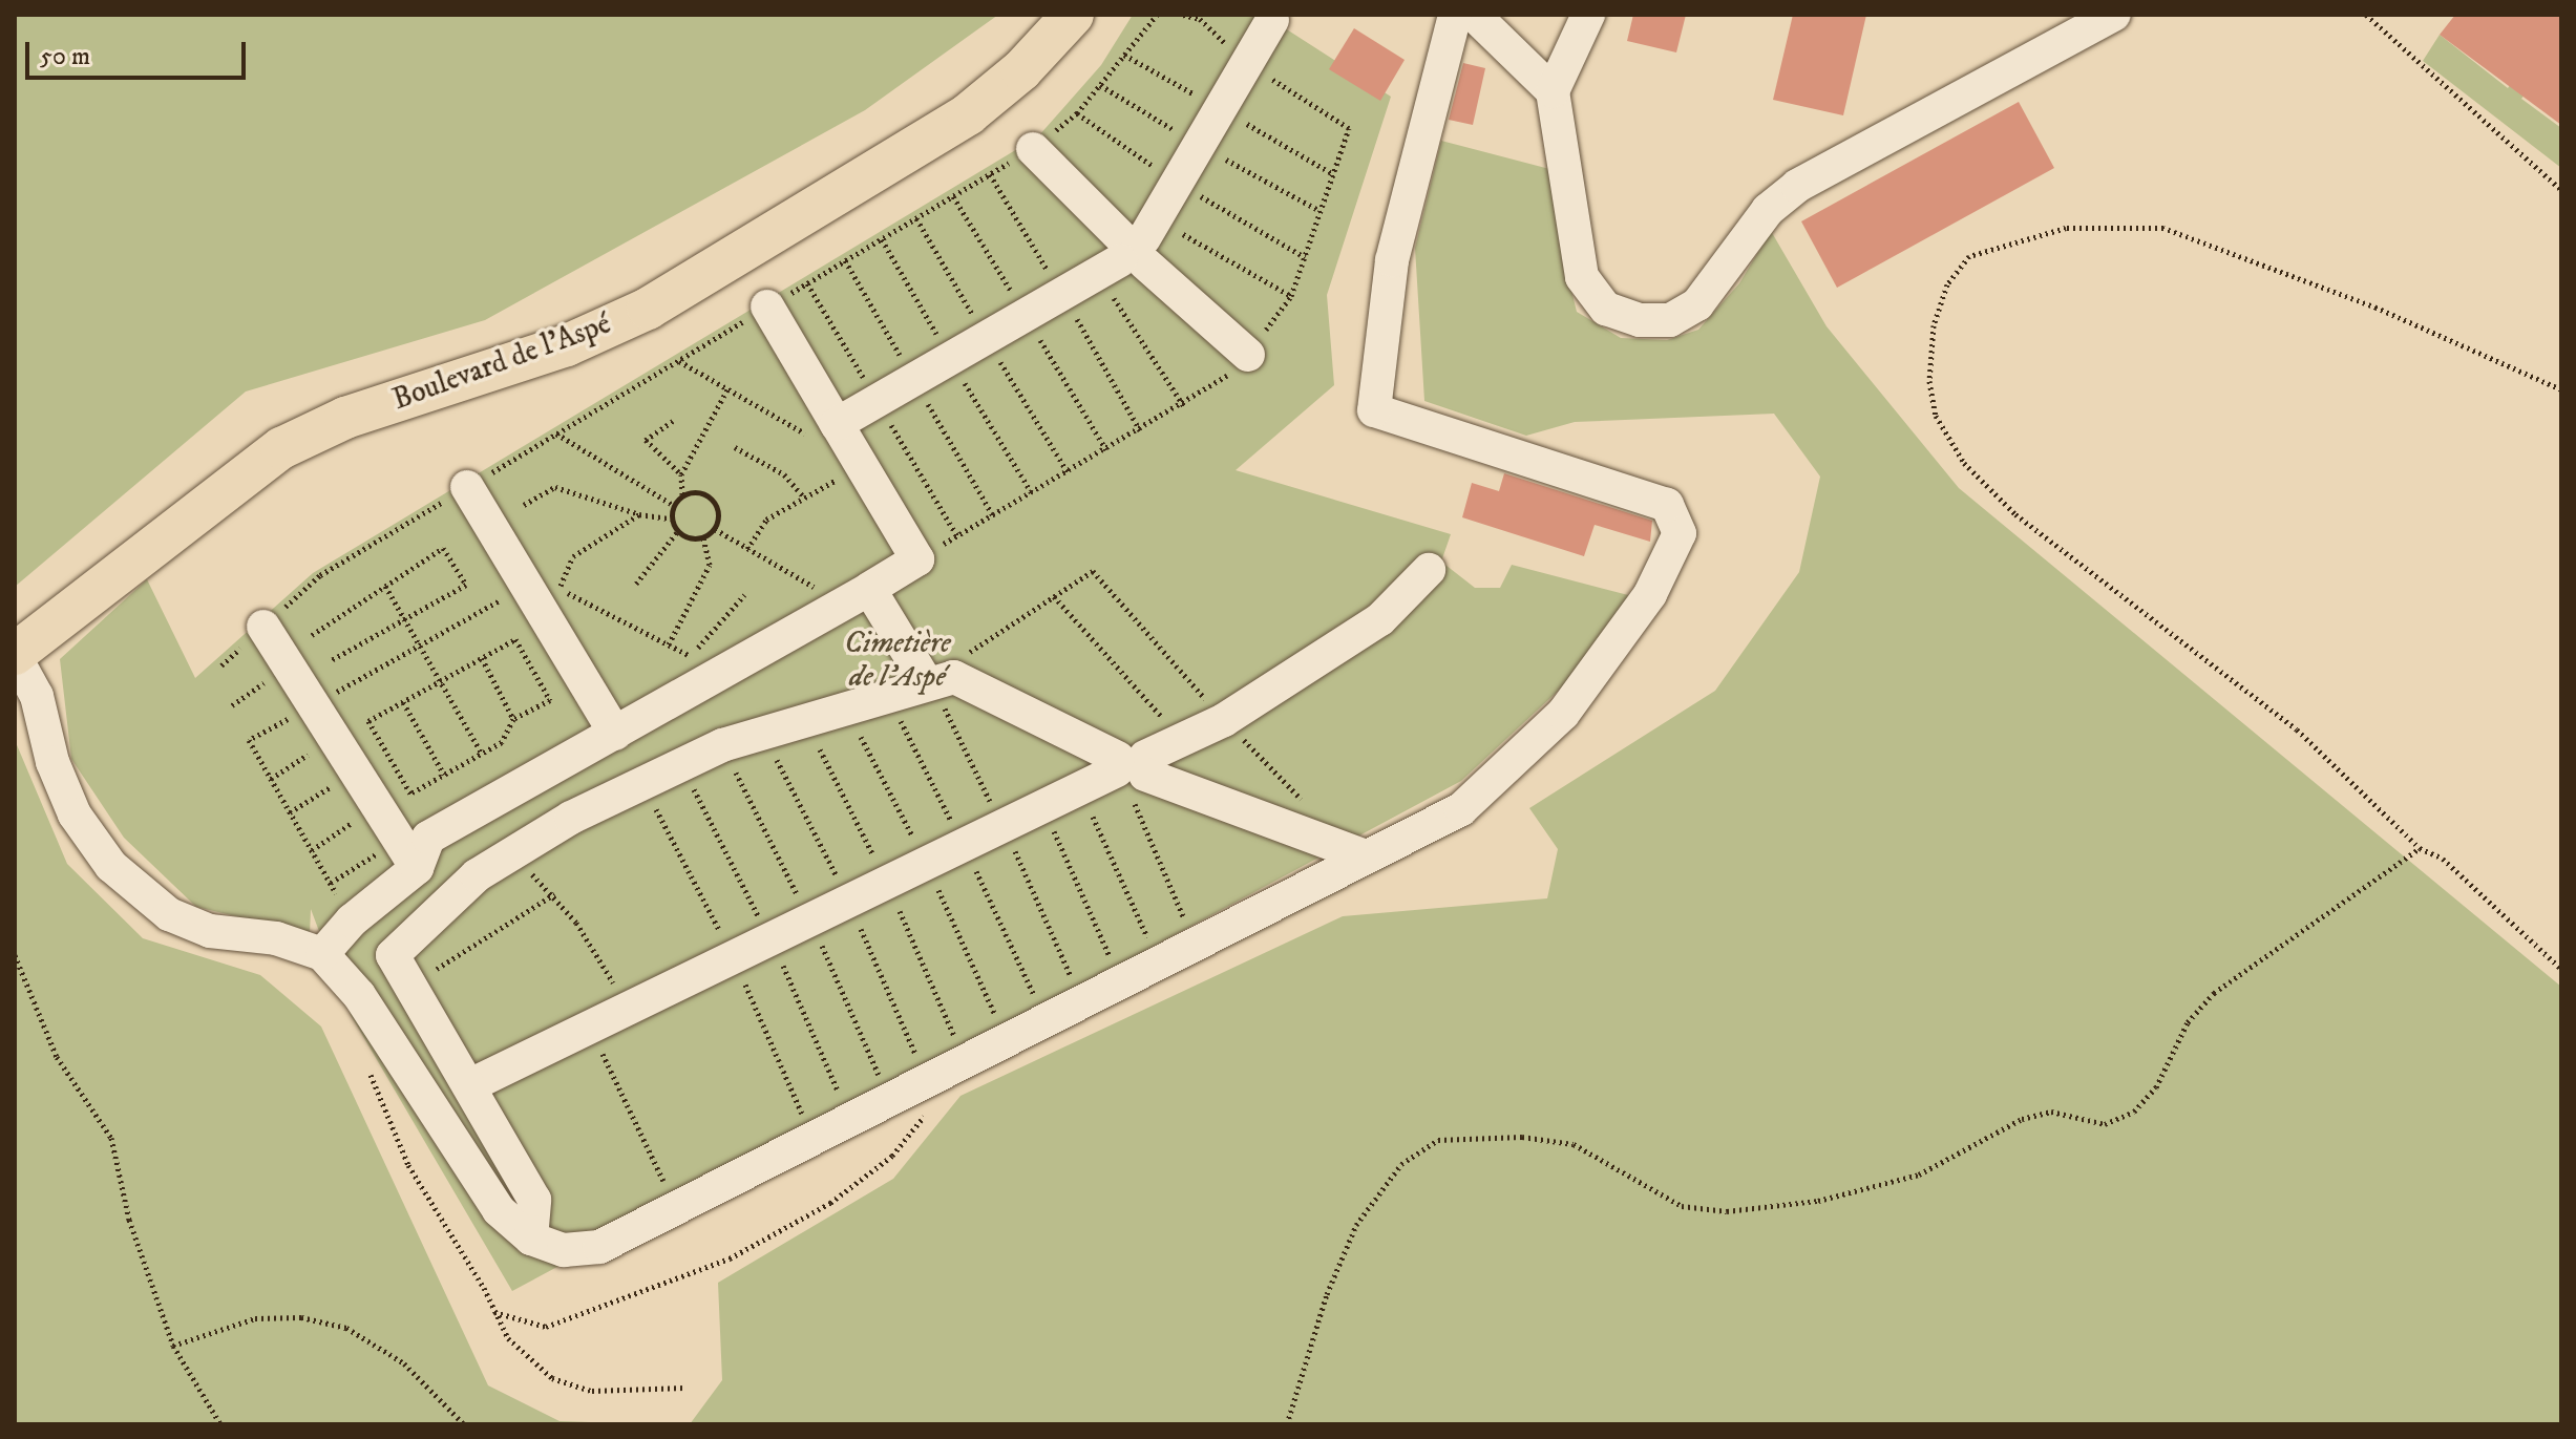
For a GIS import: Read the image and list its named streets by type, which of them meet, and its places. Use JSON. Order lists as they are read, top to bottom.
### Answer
{
  "streets": {
    "main road": ["Boulevard de l'Aspé"]
  },
  "parks": ["Cimetière de l'Aspé"],
  "scale_bar": "50 m"
}
